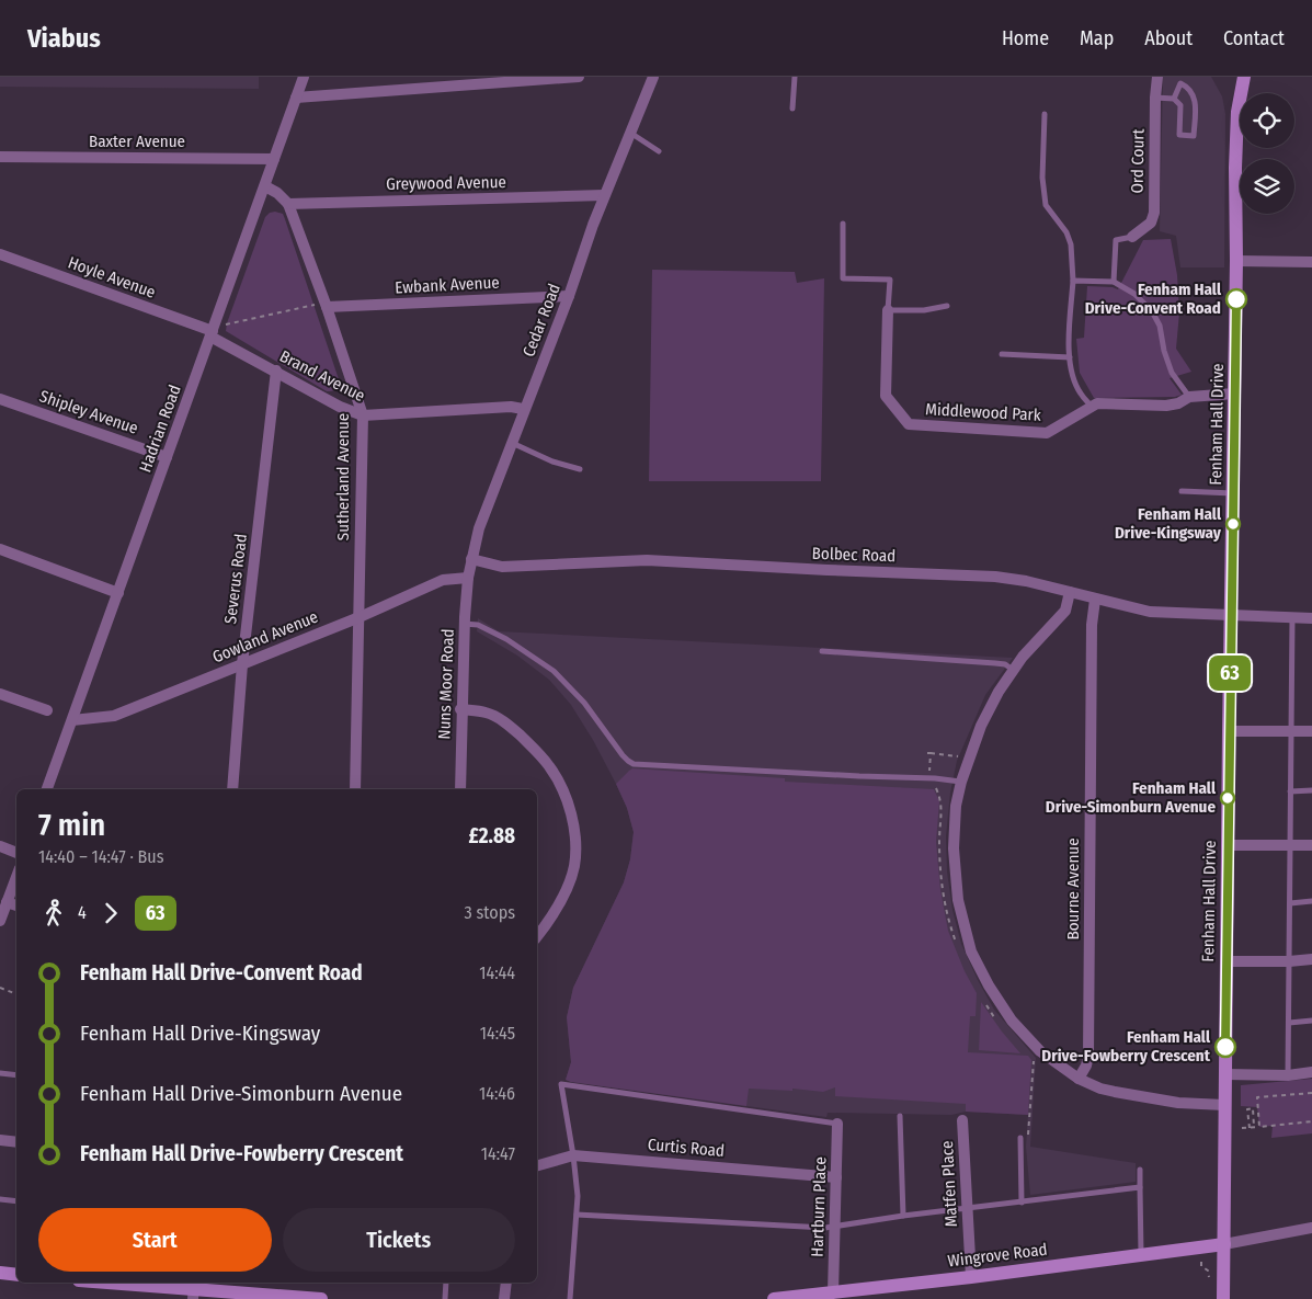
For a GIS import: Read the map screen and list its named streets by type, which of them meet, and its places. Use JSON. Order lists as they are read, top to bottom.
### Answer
{
  "streets": {
    "street": [
      "Baxter Avenue",
      "Ord Court",
      "Greywood Avenue",
      "Hoyle Avenue",
      "Ewbank Avenue",
      "Cedar Road",
      "Brand Avenue",
      "Shipley Avenue",
      "Middlewood Park",
      "Fenham Hall Drive",
      "Hadrian Road",
      "Sutherland Avenue",
      "Bolbec Road",
      "Severus Road",
      "Gowland Avenue",
      "Nuns Moor Road",
      "Bourne Avenue",
      "Curtis Road",
      "Matfen Place",
      "Hartburn Place",
      "Wingrove Road"
    ]
  },
  "crossings": [
    ["Baxter Avenue", "Hadrian Road"],
    ["Greywood Avenue", "Cedar Road"],
    ["Greywood Avenue", "Sutherland Avenue"],
    ["Hoyle Avenue", "Brand Avenue"],
    ["Hoyle Avenue", "Hadrian Road"],
    ["Ewbank Avenue", "Cedar Road"],
    ["Ewbank Avenue", "Sutherland Avenue"],
    ["Cedar Road", "Brand Avenue"],
    ["Cedar Road", "Bolbec Road"],
    ["Cedar Road", "Gowland Avenue"],
    ["Cedar Road", "Nuns Moor Road"],
    ["Brand Avenue", "Hadrian Road"],
    ["Brand Avenue", "Sutherland Avenue"],
    ["Brand Avenue", "Severus Road"],
    ["Shipley Avenue", "Hadrian Road"],
    ["Middlewood Park", "Fenham Hall Drive"],
    ["Fenham Hall Drive", "Bolbec Road"],
    ["Fenham Hall Drive", "Wingrove Road"],
    ["Hadrian Road", "Gowland Avenue"],
    ["Sutherland Avenue", "Gowland Avenue"],
    ["Bolbec Road", "Bourne Avenue"],
    ["Severus Road", "Gowland Avenue"],
    ["Gowland Avenue", "Nuns Moor Road"],
    ["Curtis Road", "Hartburn Place"],
    ["Matfen Place", "Wingrove Road"],
    ["Hartburn Place", "Wingrove Road"]
  ],
  "places": [
    "Fenham Hall Drive-Convent Road",
    "Fenham Hall Drive-Kingsway",
    "Fenham Hall Drive-Simonburn Avenue",
    "Fenham Hall Drive-Fowberry Crescent"
  ],
  "lines": ["bus line 63"],
  "page": {
    "header": "Viabus",
    "nav": [
      "Home",
      "Map",
      "About",
      "Contact"
    ],
    "on_map": "63",
    "heading": ["7 min", "14:40 – 14:47 · Bus", "£2.88"],
    "legs": ["4", "63", "3 stops"],
    "list": [
      {
        "name": "Fenham Hall Drive-Convent Road",
        "value": "14:44"
      },
      {
        "name": "Fenham Hall Drive-Kingsway",
        "value": "14:45"
      },
      {
        "name": "Fenham Hall Drive-Simonburn Avenue",
        "value": "14:46"
      },
      {
        "name": "Fenham Hall Drive-Fowberry Crescent",
        "value": "14:47"
      }
    ],
    "buttons": ["Start", "Tickets"]
  }
}
